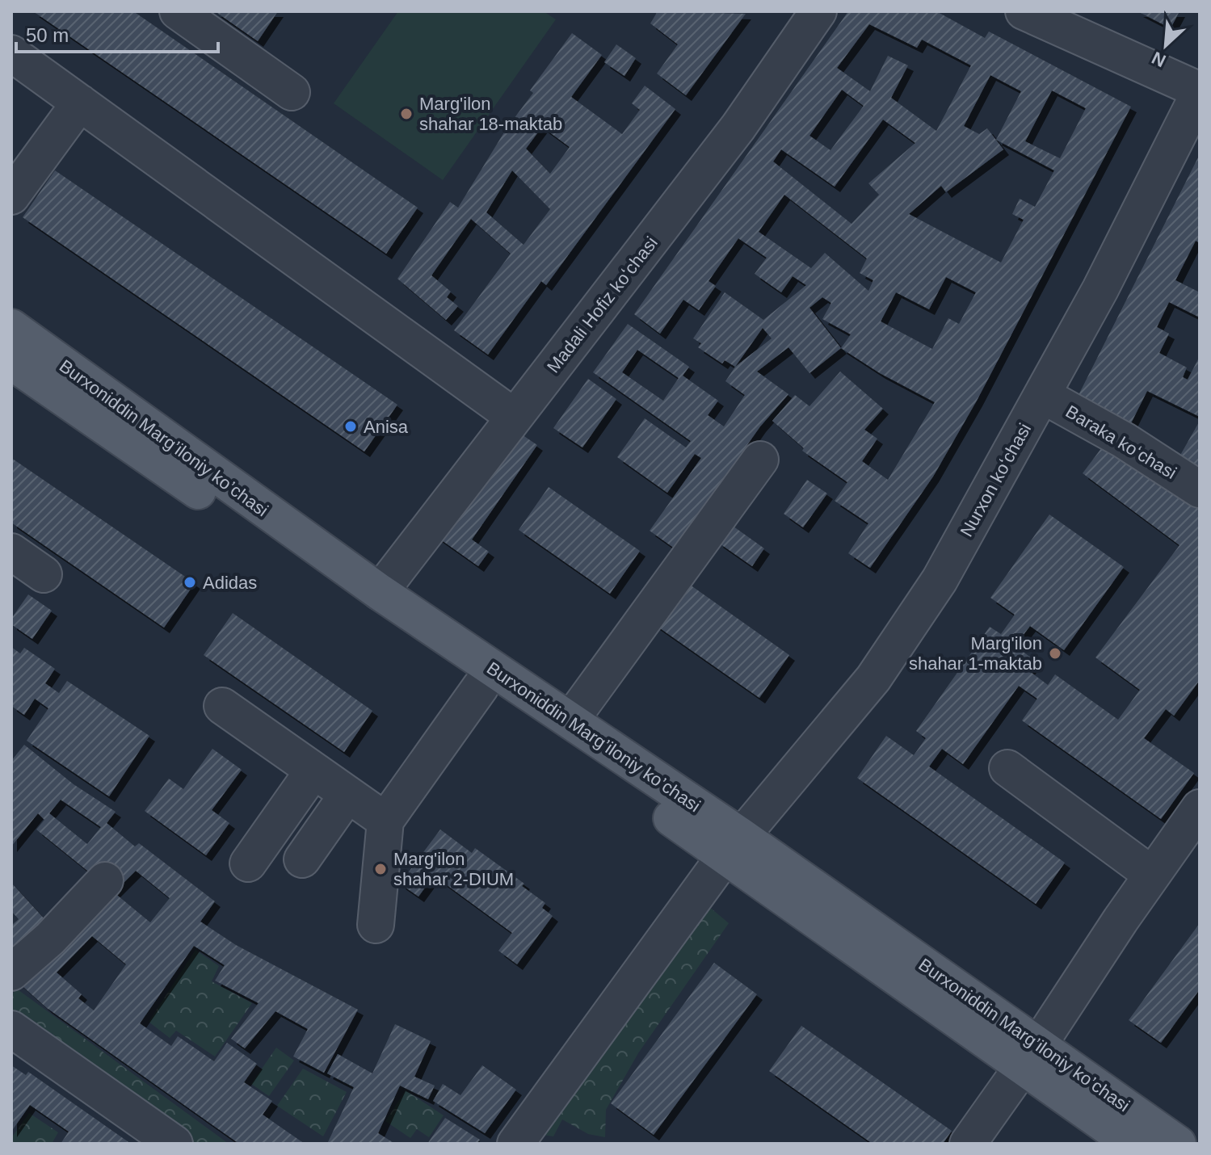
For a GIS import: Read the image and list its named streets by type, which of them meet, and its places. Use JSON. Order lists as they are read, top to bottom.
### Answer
{
  "streets": {
    "main road": ["Burxoniddin Marg’iloniy ko’chasi"],
    "street": ["Madali Hofiz koʻchasi", "Baraka koʻchasi", "Nurxon koʻchasi"]
  },
  "crossings": [
    ["Madali Hofiz koʻchasi", "Burxoniddin Marg’iloniy ko’chasi"],
    ["Burxoniddin Marg’iloniy ko’chasi", "Nurxon koʻchasi"],
    ["Baraka koʻchasi", "Nurxon koʻchasi"]
  ],
  "places": [
    "Marg'ilon shahar 18-maktab",
    "Anisa",
    "Adidas",
    "Marg'ilon shahar 1-maktab",
    "Marg'ilon shahar 2-DIUM"
  ],
  "scale_bar": "50 m",
  "north": "bottom left"
}
